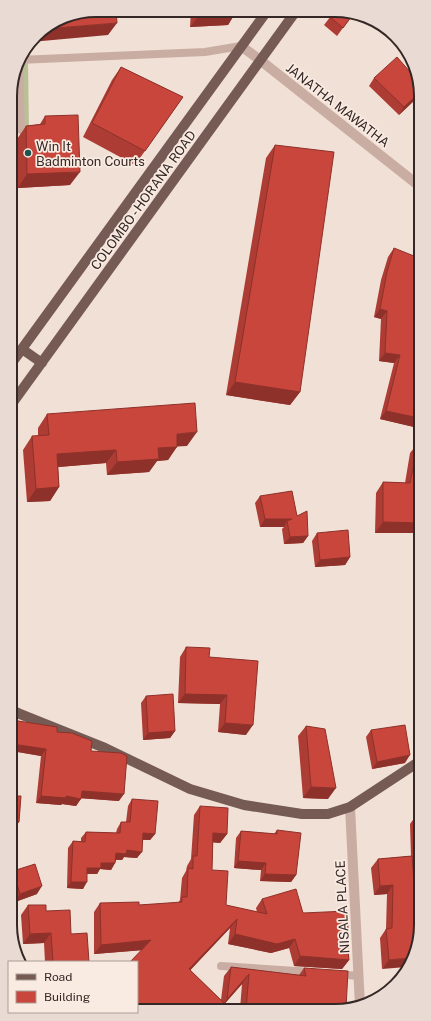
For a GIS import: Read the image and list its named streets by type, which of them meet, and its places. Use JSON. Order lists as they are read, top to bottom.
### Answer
{
  "streets": {
    "main road": ["COLOMBO - HORANA ROAD"],
    "street": ["JANATHA MAWATHA", "NISALA PLACE"]
  },
  "crossings": [
    ["JANATHA MAWATHA", "COLOMBO - HORANA ROAD"]
  ],
  "places": ["Win It Badminton Courts"],
  "legend": ["Road", "Building"]
}
